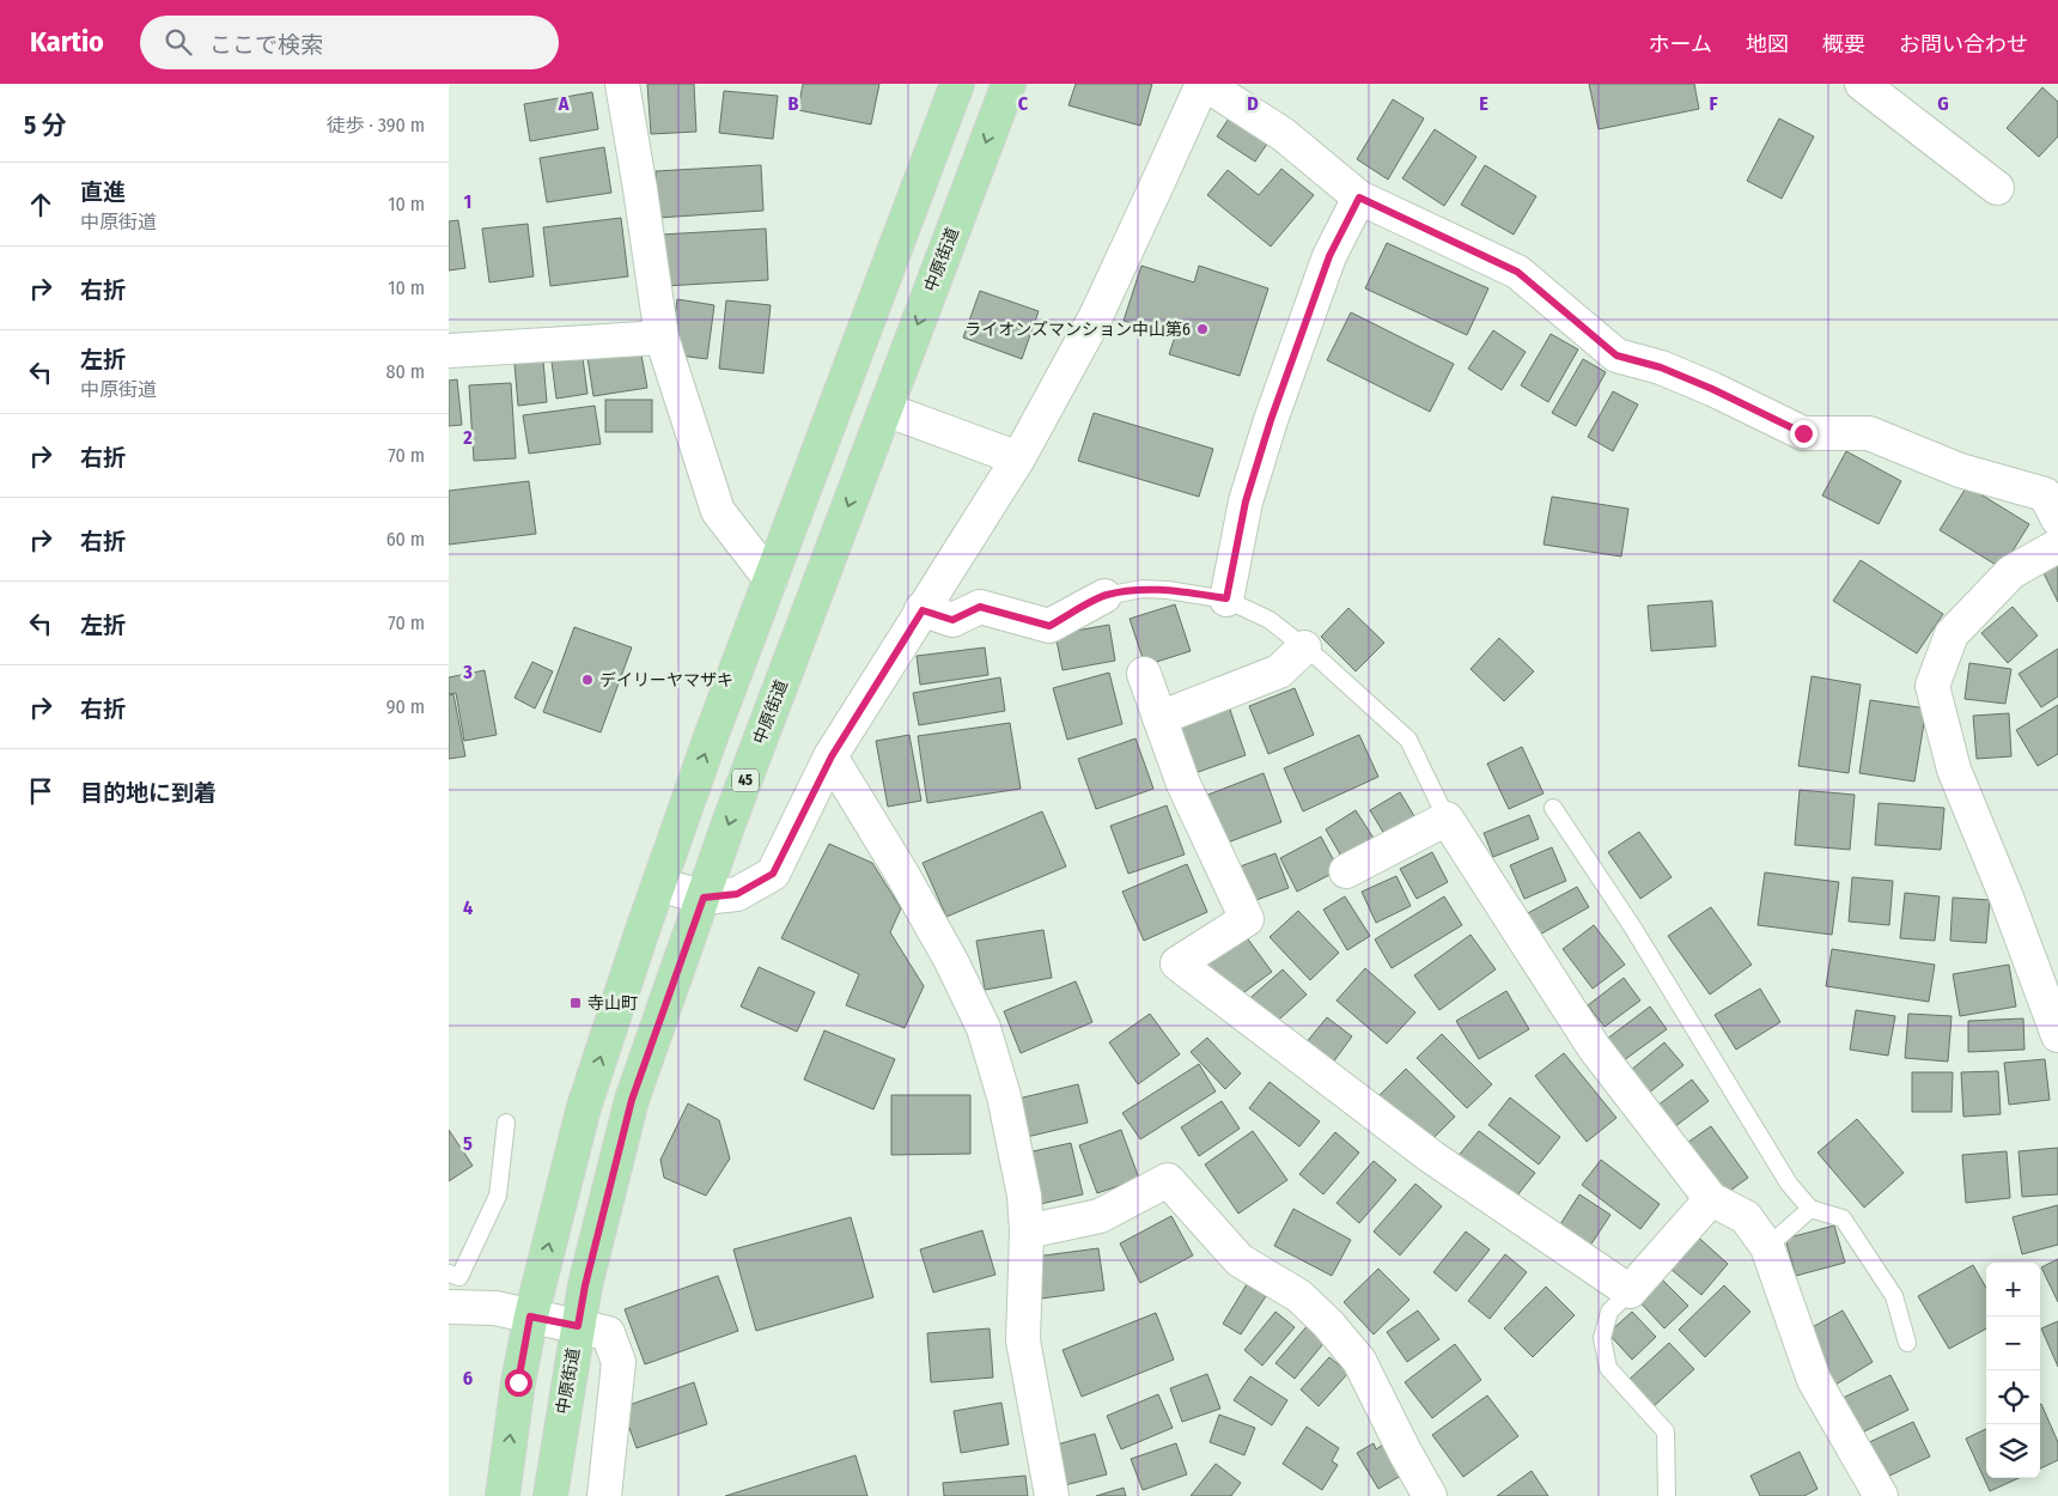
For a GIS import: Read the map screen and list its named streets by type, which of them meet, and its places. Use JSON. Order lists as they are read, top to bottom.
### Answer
{
  "streets": {
    "main road": ["中原街道", "45"]
  },
  "places": {
    "other": ["ライオンズマンション中山第6", "デイリーヤマザキ"],
    "transit": ["寺山町"]
  },
  "page": {
    "header": "Kartio",
    "search": "ここで検索",
    "nav": [
      "ホーム",
      "地図",
      "概要",
      "お問い合わせ"
    ],
    "heading": ["5 分", "徒歩 · 390 m"],
    "list": [
      ["直進", "中原街道", "10 m"],
      ["右折", "10 m"],
      ["左折", "中原街道", "80 m"],
      ["右折", "70 m"],
      ["右折", "60 m"],
      ["左折", "70 m"],
      ["右折", "90 m"],
      "目的地に到着"
    ],
    "map_buttons": ["+", "−"]
  },
  "grid": {
    "columns": [
      "A",
      "B",
      "C",
      "D",
      "E",
      "F",
      "G"
    ],
    "rows": [
      "1",
      "2",
      "3",
      "4",
      "5",
      "6"
    ]
  }
}
